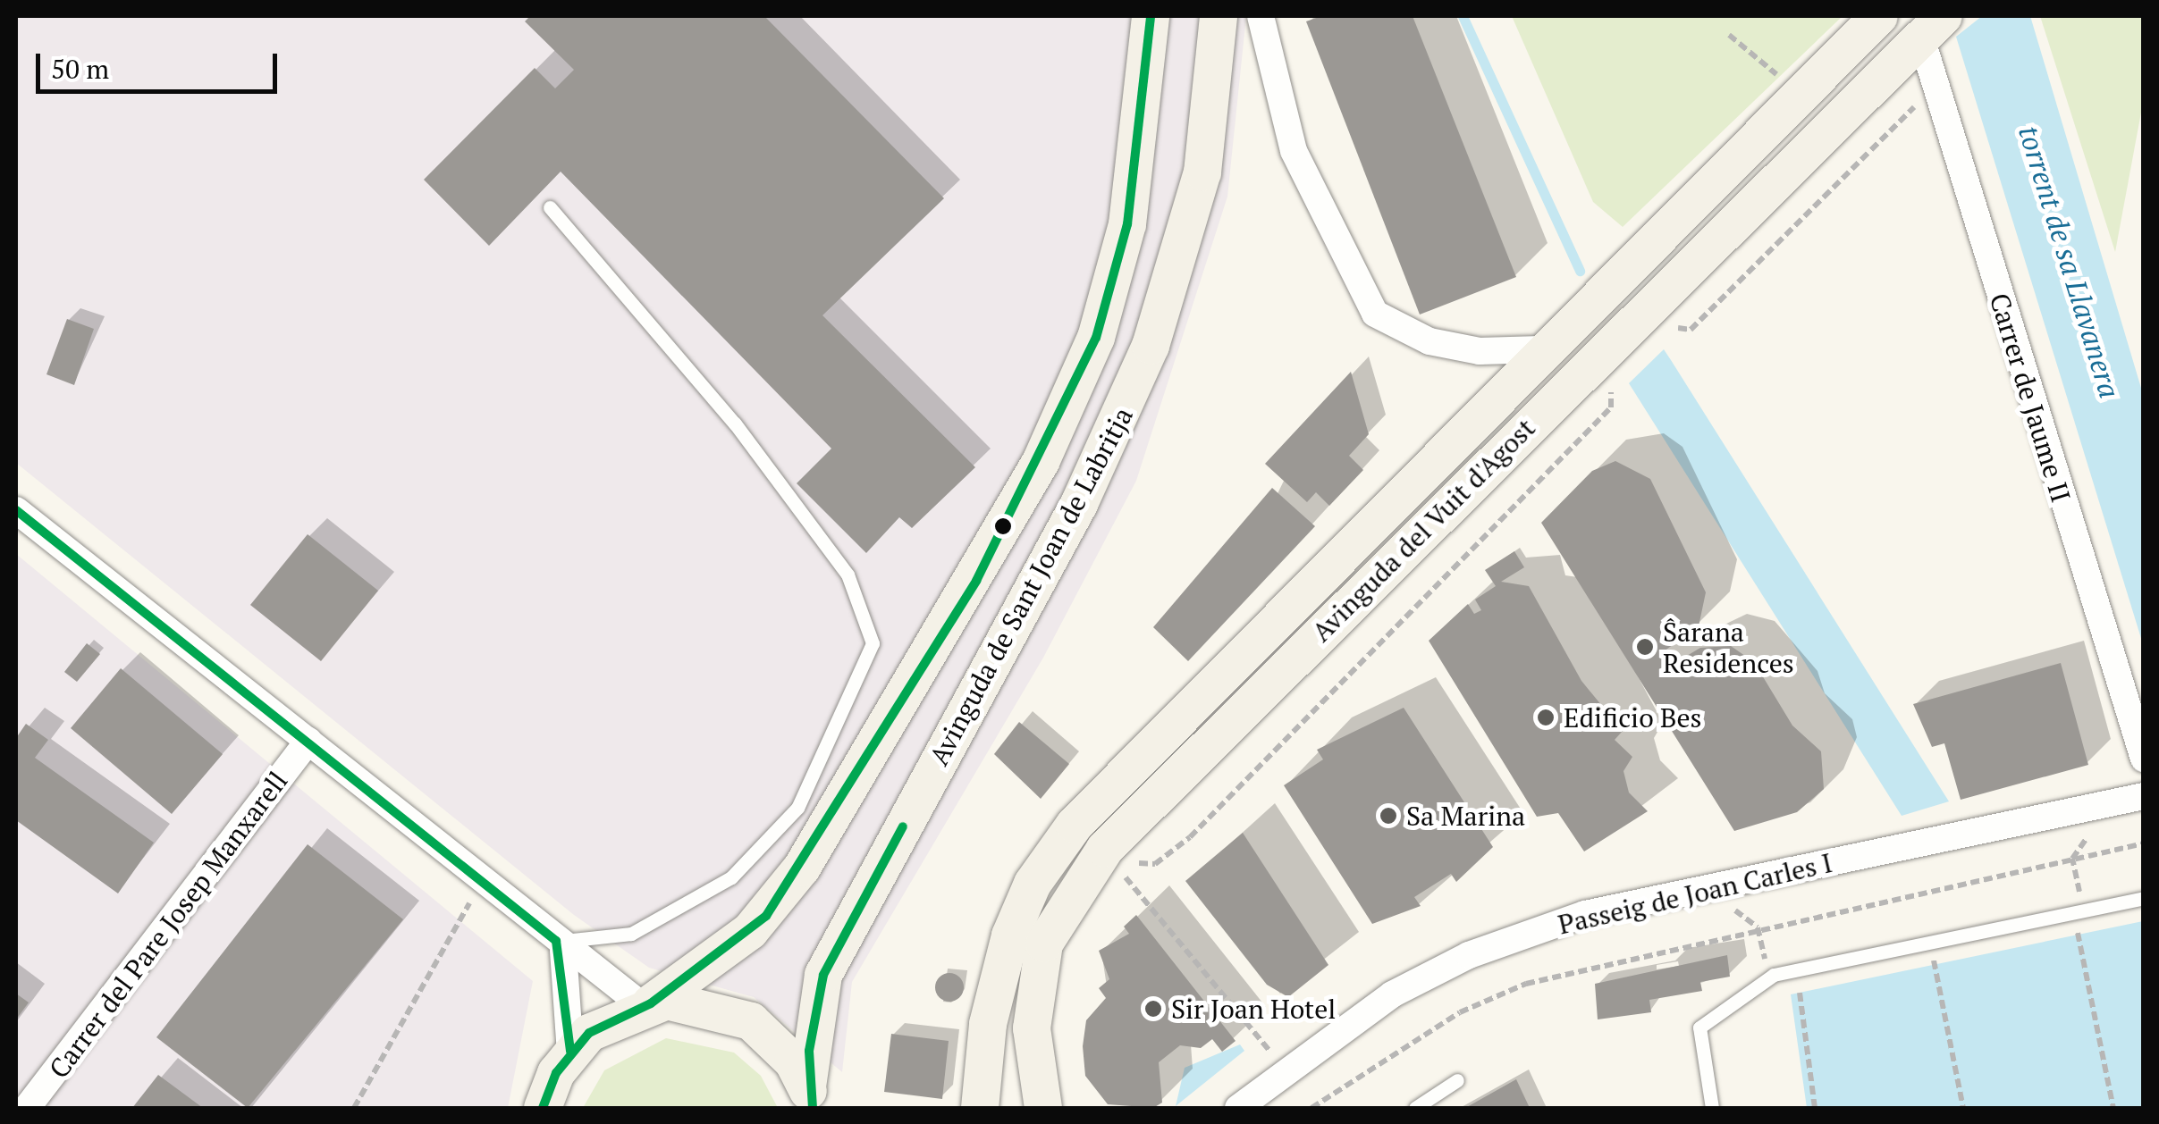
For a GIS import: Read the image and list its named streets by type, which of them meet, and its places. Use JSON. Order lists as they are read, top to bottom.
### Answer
{
  "streets": {
    "street": [
      "Carrer de Jaume II",
      "Avinguda del Vuit d'Agost",
      "Avinguda de Sant Joan de Labritja",
      "Passeig de Joan Carles I",
      "Carrer del Pare Josep Manxarell"
    ]
  },
  "crossings": [
    ["Carrer de Jaume II", "Avinguda del Vuit d'Agost"]
  ],
  "water": ["torrent de sa Llavanera"],
  "places": [
    "Ŝarana Residences",
    "Edificio Bes",
    "Sa Marina",
    "Sir Joan Hotel"
  ],
  "scale_bar": "50 m"
}
